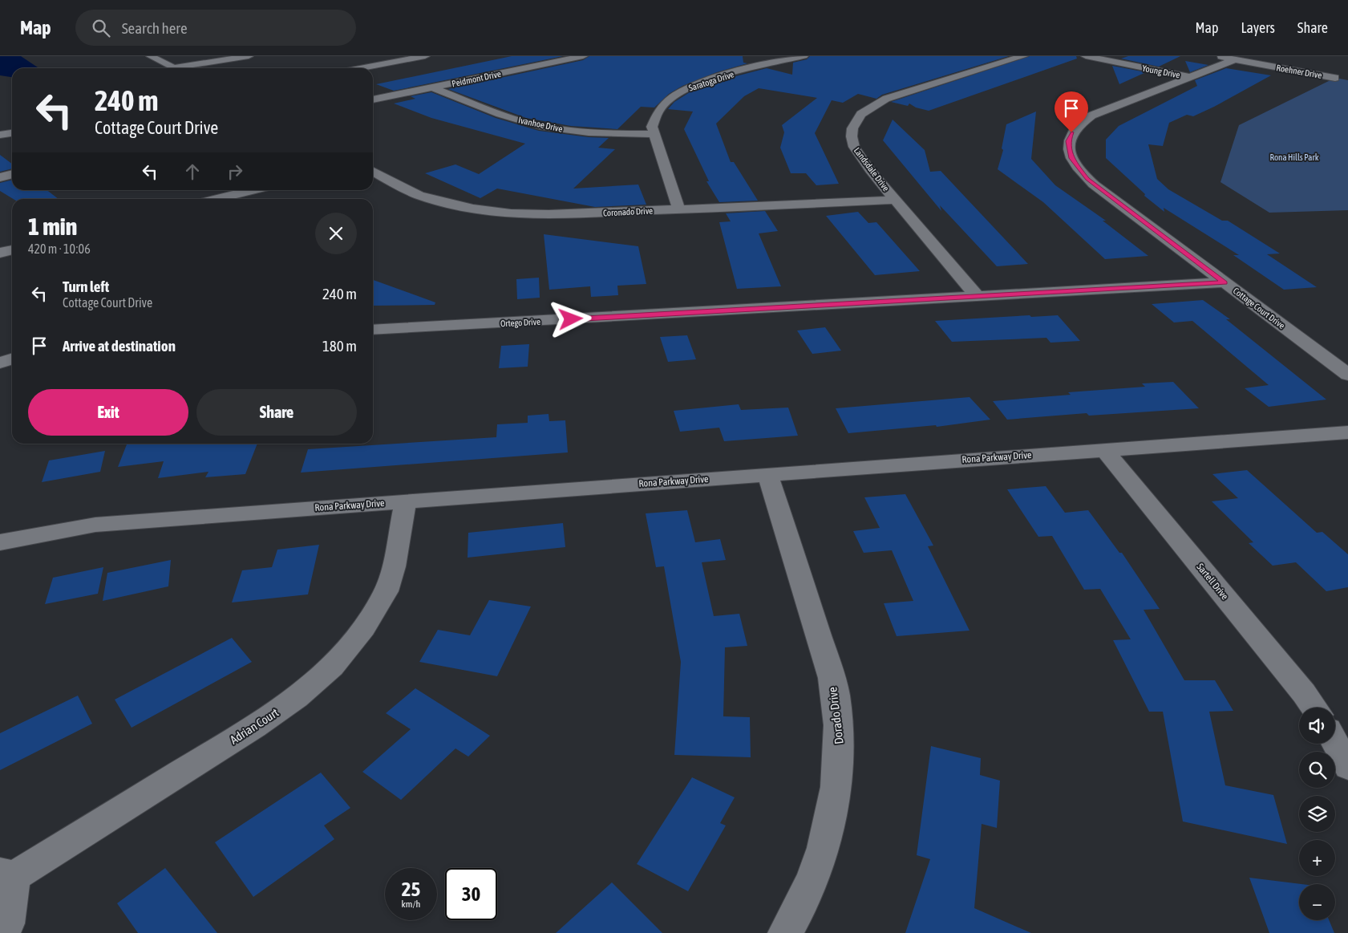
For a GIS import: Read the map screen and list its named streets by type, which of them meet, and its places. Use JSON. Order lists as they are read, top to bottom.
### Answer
{
  "streets": {
    "street": [
      "Young Drive",
      "Roehner Drive",
      "Peidmont Drive",
      "Saratoga Drive",
      "Ivanhoe Drive",
      "Landsdale Drive",
      "Coronado Drive",
      "Cottage Court Drive",
      "Ortego Drive",
      "Rona Parkway Drive",
      "Sartell Drive",
      "Dorado Drive",
      "Adrian Court"
    ]
  },
  "crossings": [
    ["Young Drive", "Cottage Court Drive"],
    ["Roehner Drive", "Cottage Court Drive"],
    ["Peidmont Drive", "Ivanhoe Drive"],
    ["Saratoga Drive", "Ivanhoe Drive"],
    ["Saratoga Drive", "Coronado Drive"],
    ["Landsdale Drive", "Coronado Drive"],
    ["Landsdale Drive", "Ortego Drive"],
    ["Cottage Court Drive", "Ortego Drive"],
    ["Rona Parkway Drive", "Sartell Drive"],
    ["Rona Parkway Drive", "Dorado Drive"],
    ["Rona Parkway Drive", "Adrian Court"]
  ],
  "parks": ["Rona Hills Park"],
  "page": {
    "header": "Map",
    "search": "Search here",
    "nav": ["Map", "Layers", "Share"],
    "turn": ["240 m", "Cottage Court Drive"],
    "heading": ["1 min", "420 m · 10:06"],
    "list": [
      {
        "name": "Turn left",
        "note": "Cottage Court Drive",
        "value": "240 m"
      },
      {
        "name": "Arrive at destination",
        "value": "180 m"
      }
    ],
    "buttons": ["Exit", "Share"],
    "map_buttons": ["+", "−"],
    "speed": "25 km/h",
    "limit": "30"
  }
}
